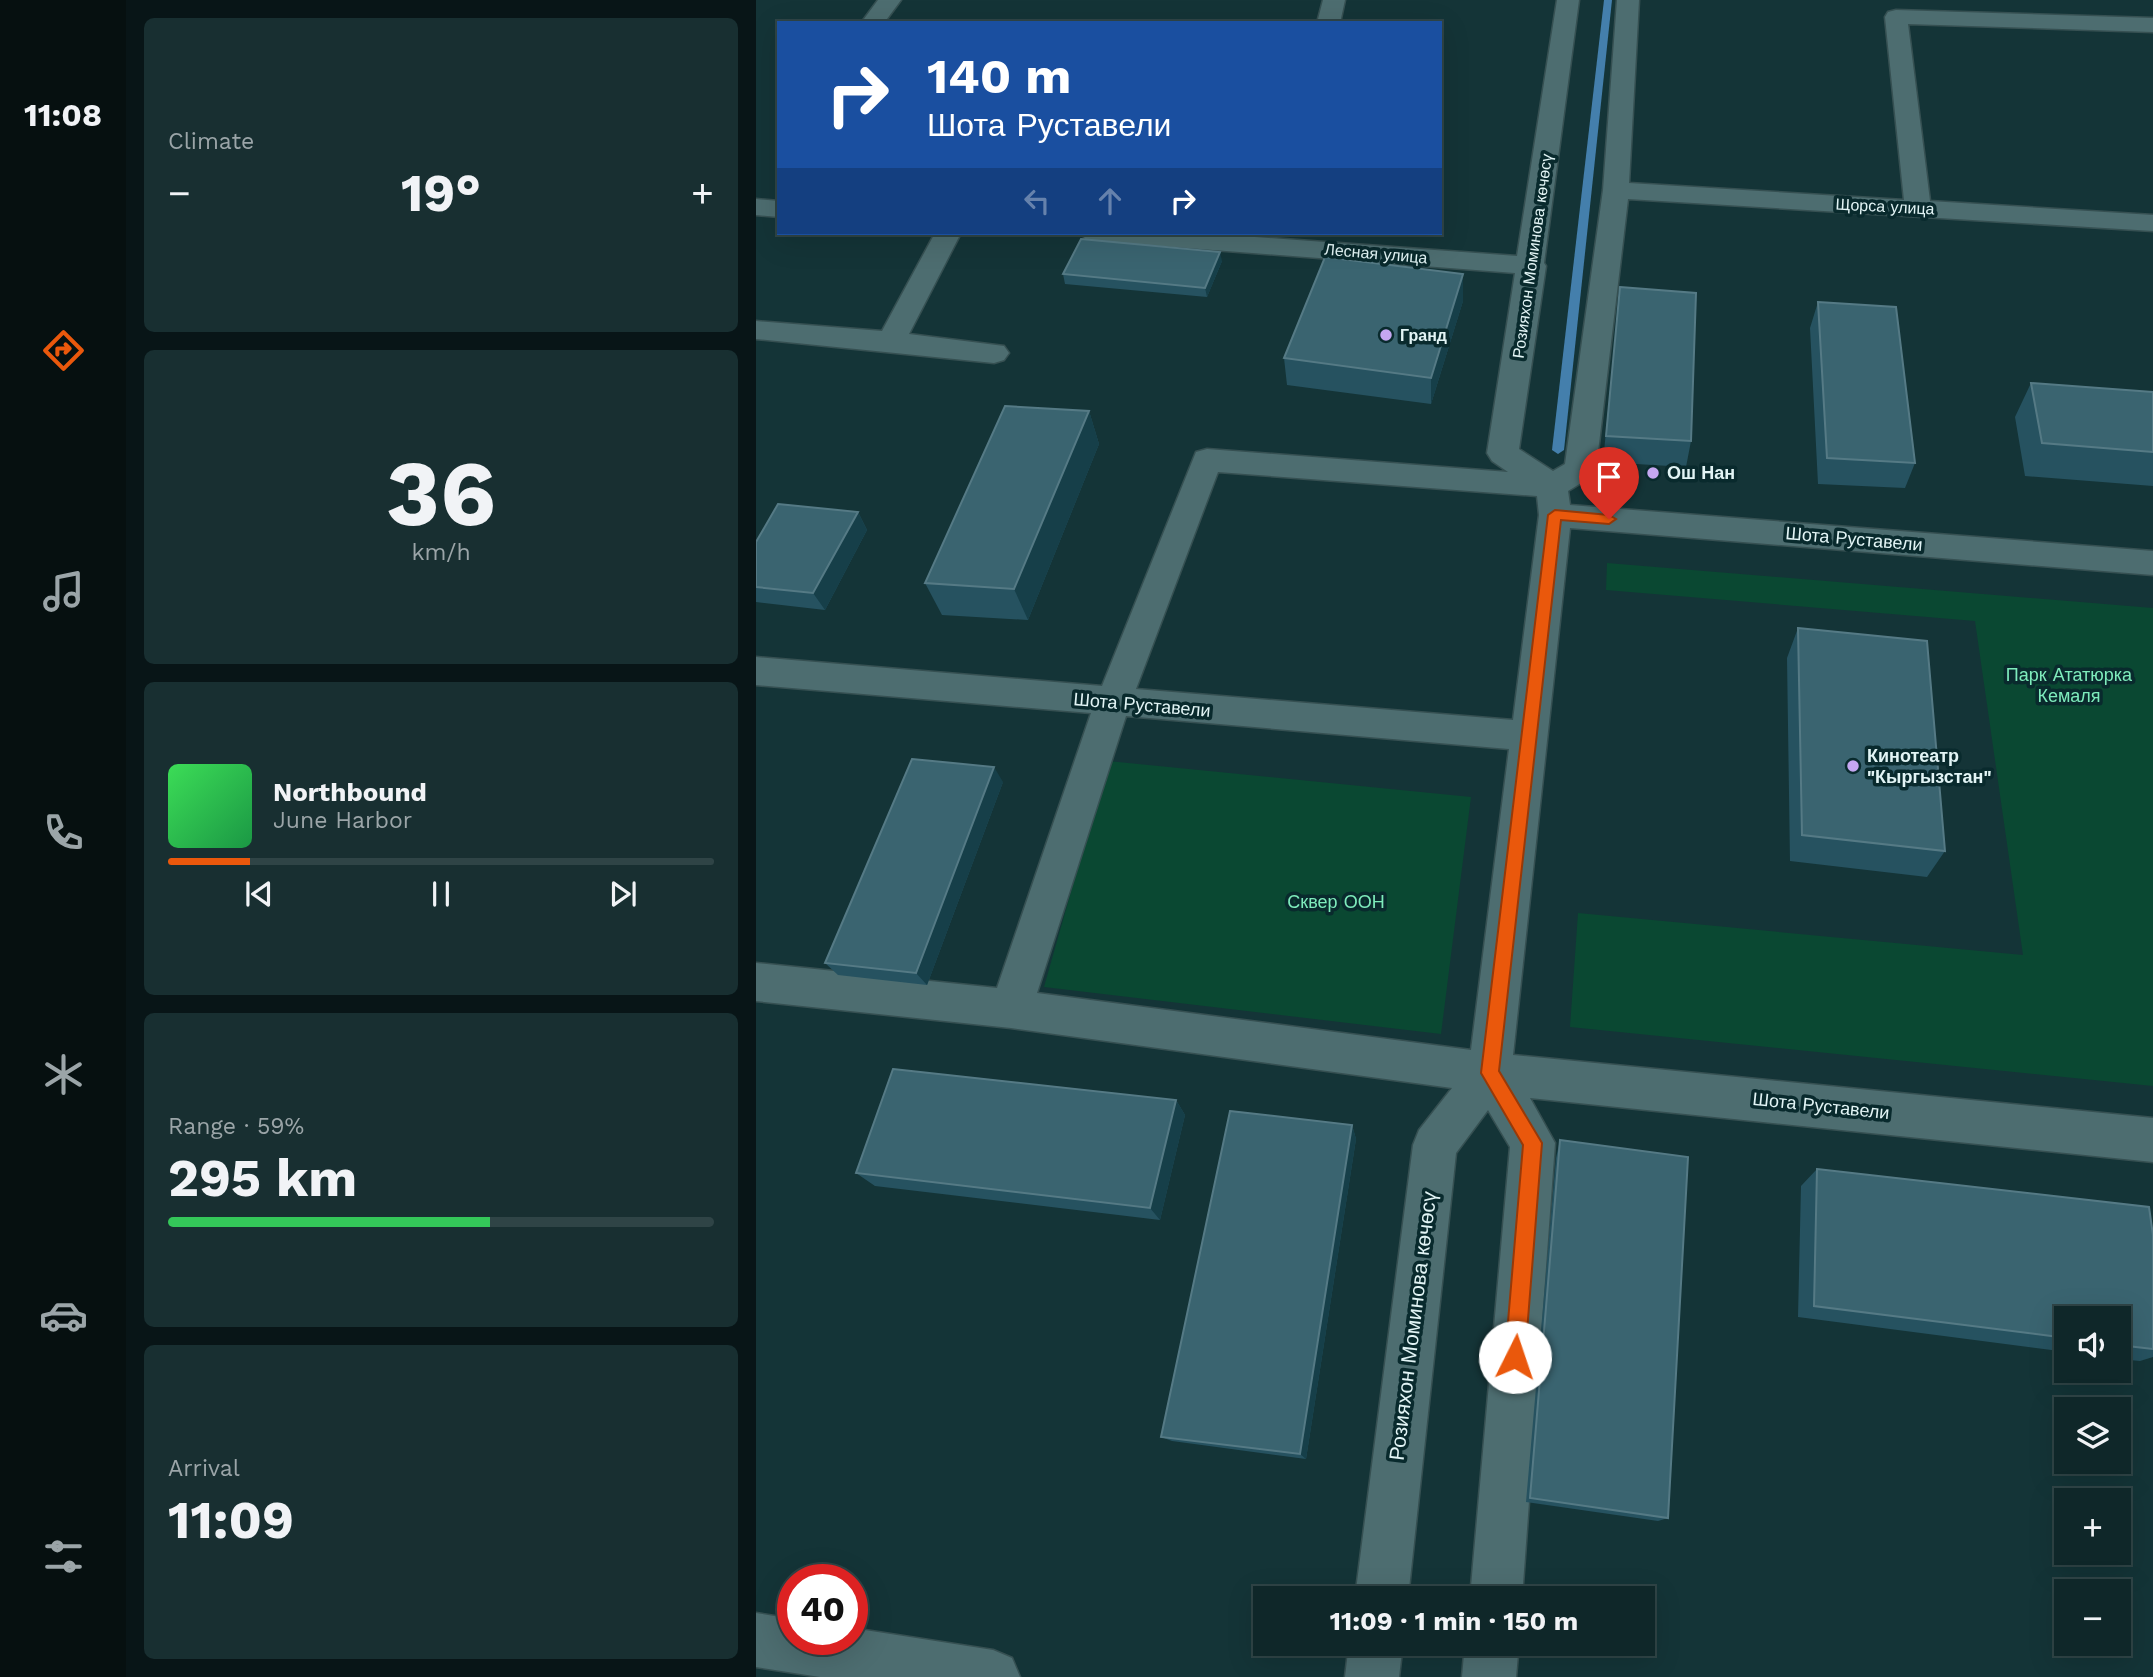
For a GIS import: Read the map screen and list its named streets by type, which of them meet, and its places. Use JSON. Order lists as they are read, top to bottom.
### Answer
{
  "streets": {
    "street": [
      "Щорса улица",
      "Лесная улица",
      "Розияхон Моминова көчөсү",
      "Шота Руставели"
    ]
  },
  "crossings": [
    ["Лесная улица", "Розияхон Моминова көчөсү"],
    ["Розияхон Моминова көчөсү", "Шота Руставели"]
  ],
  "parks": ["Парк Ататюрка Кемаля", "Сквер ООН"],
  "places": ["Гранд", "Ош Нан", "Кинотеатр \"Кыргызстан\""],
  "page": {
    "tabs": "11:08",
    "tile": [
      "Climate",
      ["36", "km/h"],
      ["Range · 59%", "295 km"],
      ["Arrival", "11:09"]
    ],
    "turn": ["140 m", "Шота Руставели"],
    "heat": ["−", "19°", "+"],
    "song": ["Northbound", "June Harbor"],
    "map_buttons": ["+", "−"],
    "limit": "40",
    "trip": "11:09 · 1 min · 150 m"
  }
}
